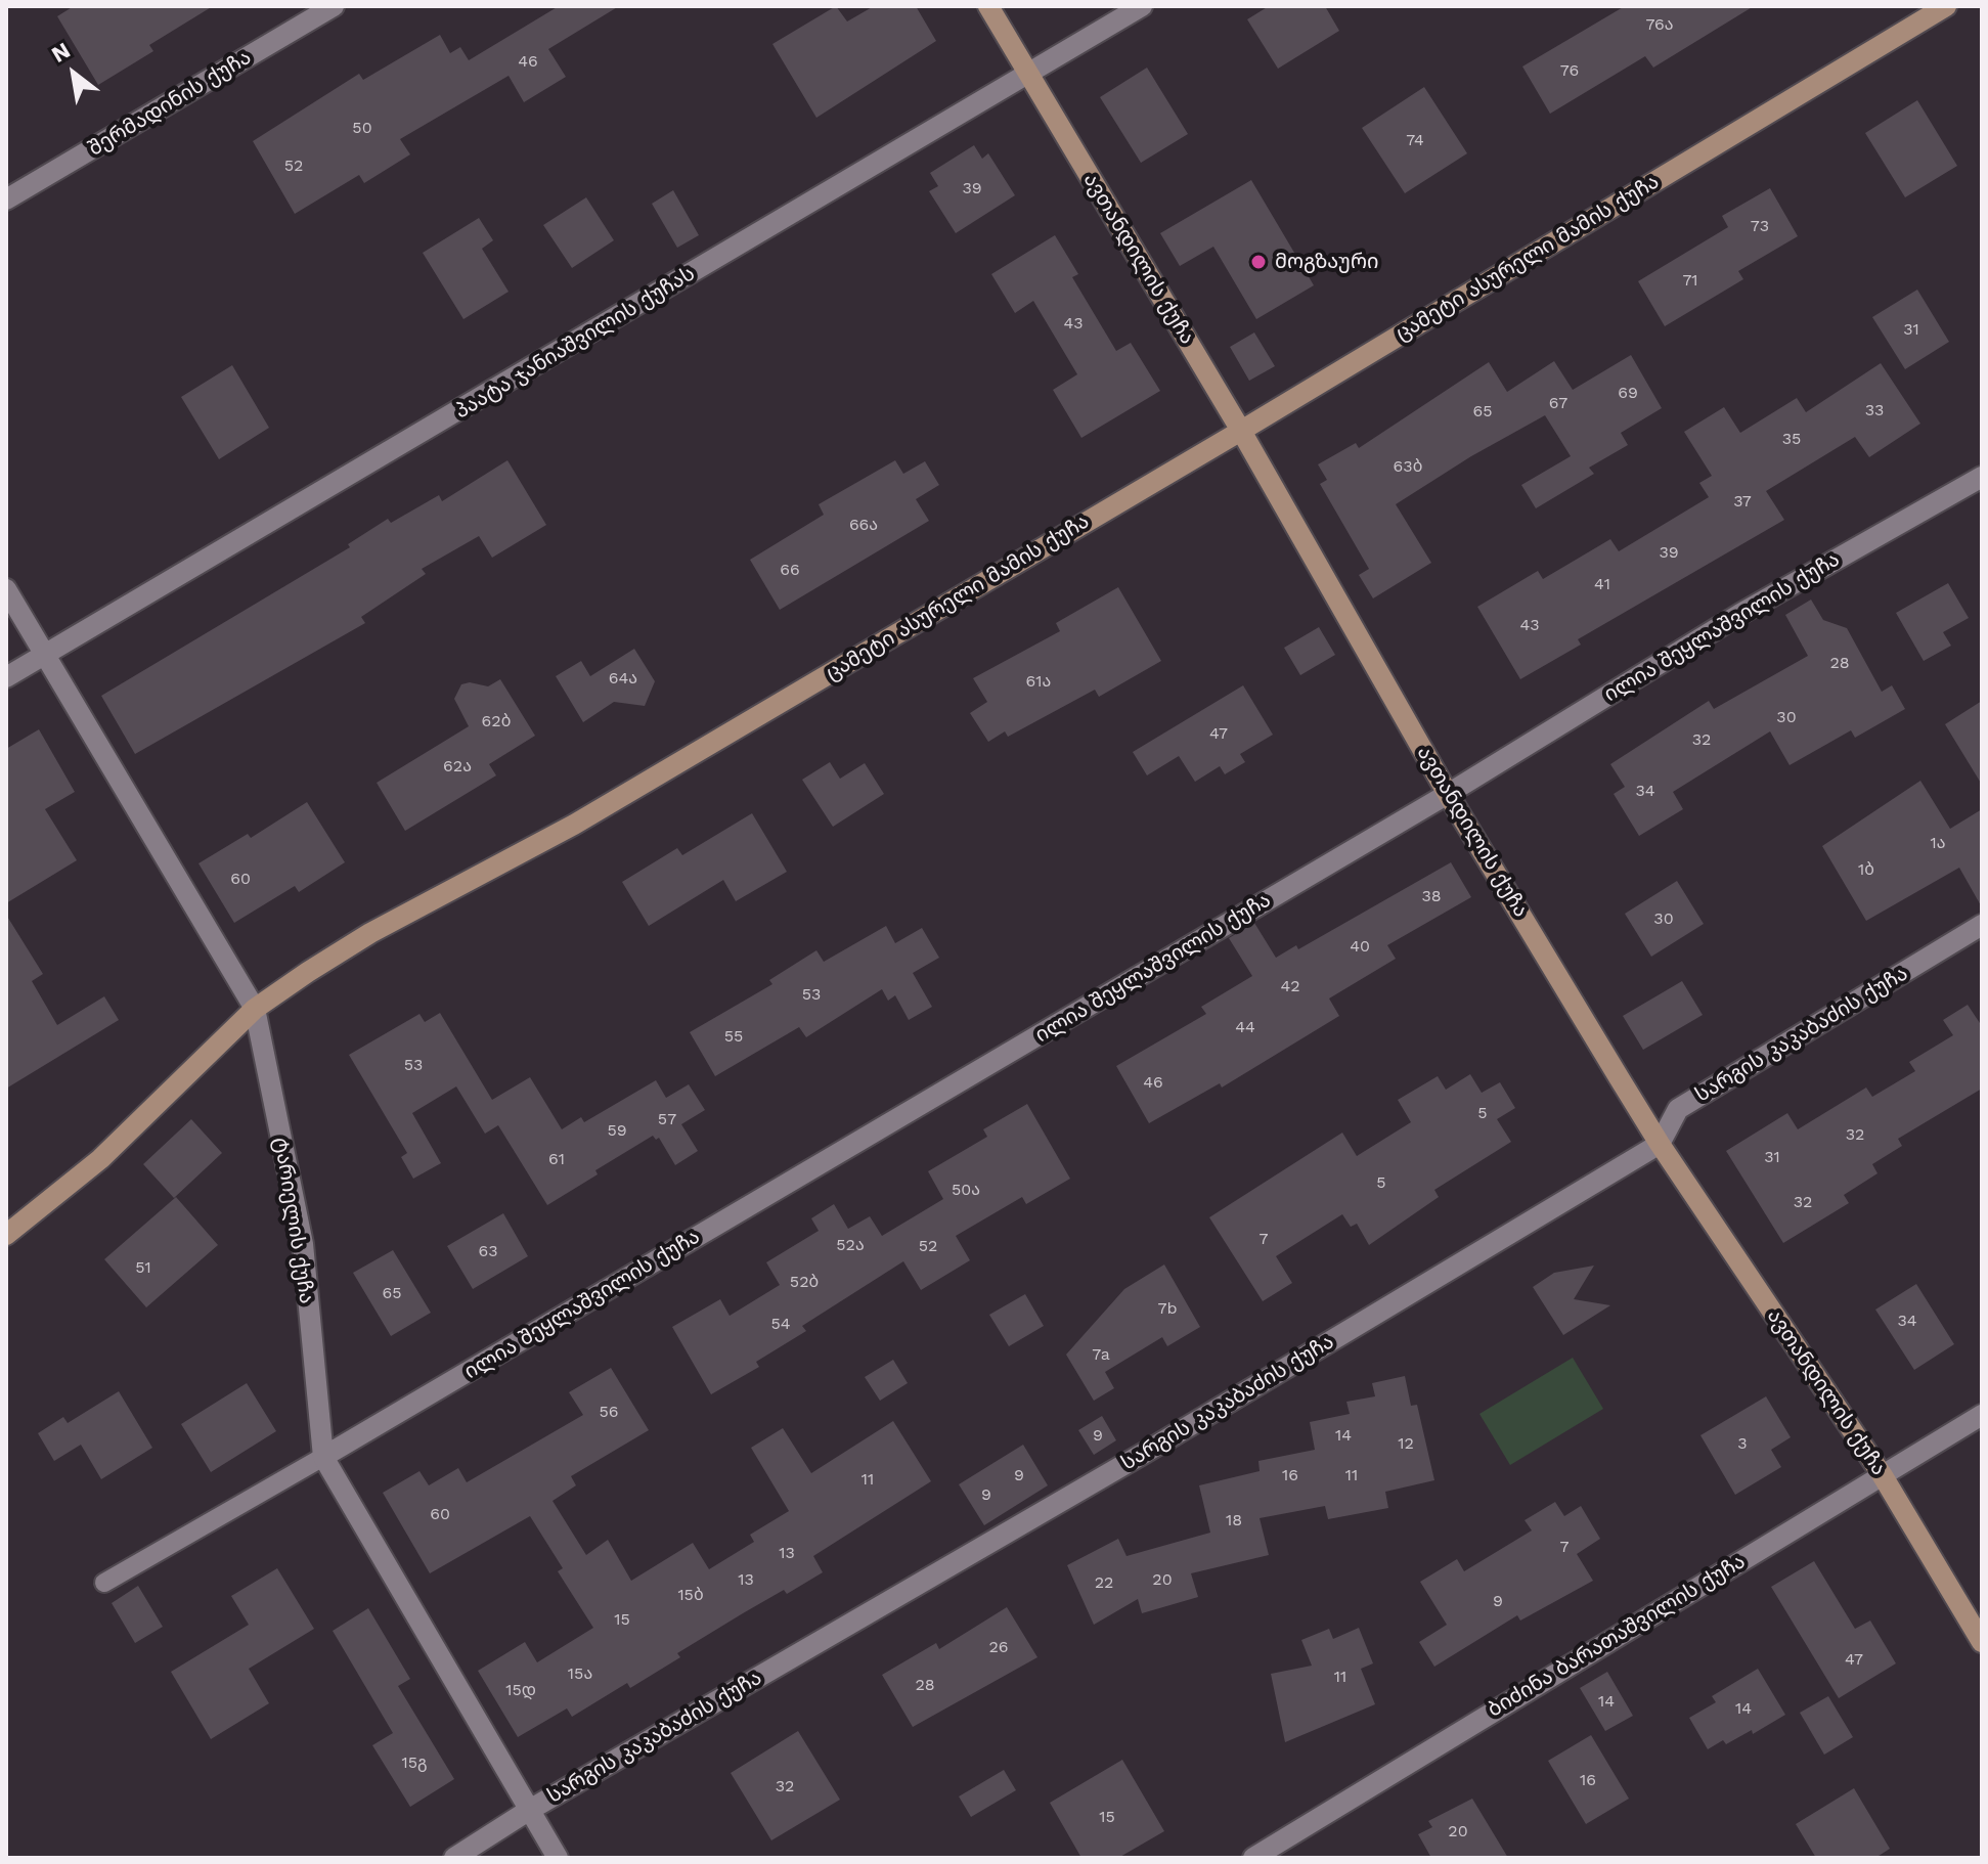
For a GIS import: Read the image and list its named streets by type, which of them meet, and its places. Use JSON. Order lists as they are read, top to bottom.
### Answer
{
  "streets": {
    "street": [
      "შერმადინის ქუჩა",
      "ცამეტი ასურელი მამის ქუჩა",
      "ავთანდილის ქუჩა",
      "პაატა ჯანიაშვილის ქუჩას",
      "ილია შეყლაშვილის ქუჩა",
      "სარგის კაკაბაძის ქუჩა",
      "ტარიელის ქუჩა",
      "ბიძინა ბარათაშვილის ქუჩა"
    ]
  },
  "crossings": [
    ["ცამეტი ასურელი მამის ქუჩა", "ავთანდილის ქუჩა"],
    ["ცამეტი ასურელი მამის ქუჩა", "ტარიელის ქუჩა"],
    ["ავთანდილის ქუჩა", "პაატა ჯანიაშვილის ქუჩას"],
    ["ავთანდილის ქუჩა", "ილია შეყლაშვილის ქუჩა"],
    ["ავთანდილის ქუჩა", "სარგის კაკაბაძის ქუჩა"],
    ["ავთანდილის ქუჩა", "ბიძინა ბარათაშვილის ქუჩა"],
    ["პაატა ჯანიაშვილის ქუჩას", "ტარიელის ქუჩა"],
    ["ილია შეყლაშვილის ქუჩა", "ტარიელის ქუჩა"],
    ["სარგის კაკაბაძის ქუჩა", "ტარიელის ქუჩა"]
  ],
  "places": ["მოგზაური"],
  "house_numbers": [
    "76ა",
    "46",
    "76",
    "50",
    "74",
    "52",
    "39",
    "73",
    "71",
    "43",
    "31",
    "69",
    "67",
    "33",
    "65",
    "35",
    "63ბ",
    "37",
    "66ა",
    "39",
    "66",
    "41",
    "43",
    "28",
    "64ა",
    "61ა",
    "30",
    "62ბ",
    "47",
    "32",
    "62ა",
    "34",
    "1ა",
    "1ბ",
    "60",
    "38",
    "30",
    "40",
    "42",
    "53",
    "44",
    "55",
    "53",
    "46",
    "5",
    "57",
    "59",
    "32",
    "31",
    "61",
    "5",
    "50ა",
    "32",
    "7",
    "52ა",
    "52",
    "63",
    "51",
    "52ბ",
    "65",
    "7b",
    "34",
    "54",
    "7a",
    "56",
    "9",
    "14",
    "12",
    "3",
    "9",
    "16",
    "11",
    "11",
    "9",
    "60",
    "18",
    "7",
    "13",
    "13",
    "20",
    "22",
    "15ბ",
    "9",
    "15",
    "26",
    "47",
    "15ა",
    "11",
    "28",
    "15დ",
    "14",
    "14",
    "15გ",
    "16",
    "32",
    "15",
    "20"
  ],
  "north": "top left"
}
